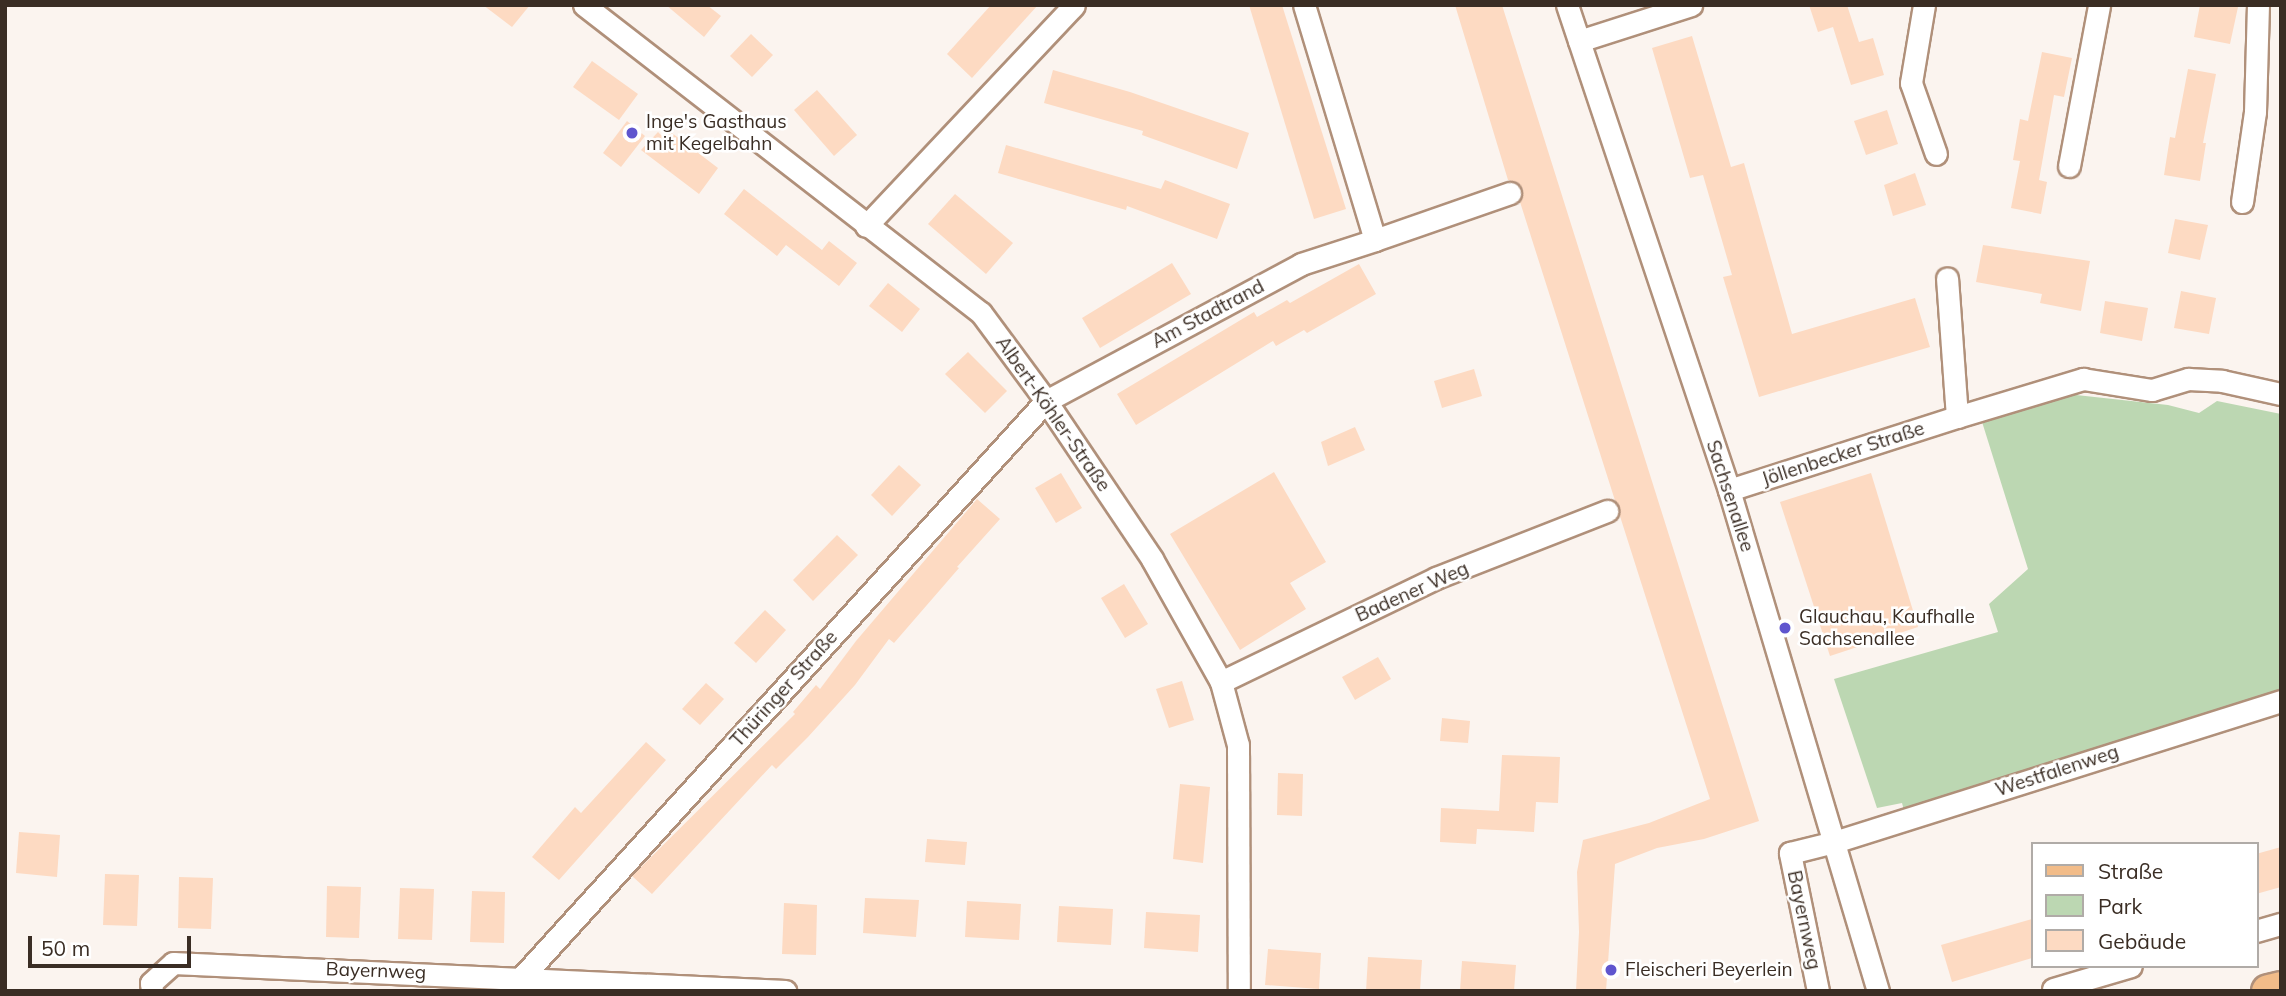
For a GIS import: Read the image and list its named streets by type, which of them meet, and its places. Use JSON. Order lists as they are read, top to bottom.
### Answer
{
  "streets": {
    "street": [
      "Am Stadtrand",
      "Albert-Köhler-Straße",
      "Jöllenbecker Straße",
      "Sachsenallee",
      "Badener Weg",
      "Thüringer Straße",
      "Westfalenweg",
      "Bayernweg"
    ]
  },
  "crossings": [
    ["Am Stadtrand", "Albert-Köhler-Straße"],
    ["Am Stadtrand", "Thüringer Straße"],
    ["Albert-Köhler-Straße", "Badener Weg"],
    ["Albert-Köhler-Straße", "Thüringer Straße"],
    ["Jöllenbecker Straße", "Sachsenallee"],
    ["Sachsenallee", "Westfalenweg"],
    ["Sachsenallee", "Bayernweg"],
    ["Thüringer Straße", "Bayernweg"],
    ["Westfalenweg", "Bayernweg"]
  ],
  "places": ["Inge's Gasthaus mit Kegelbahn", "Glauchau, Kaufhalle Sachsenallee", "Fleischeri Beyerlein"],
  "legend": ["Straße", "Park", "Gebäude"],
  "scale_bar": "50 m"
}
